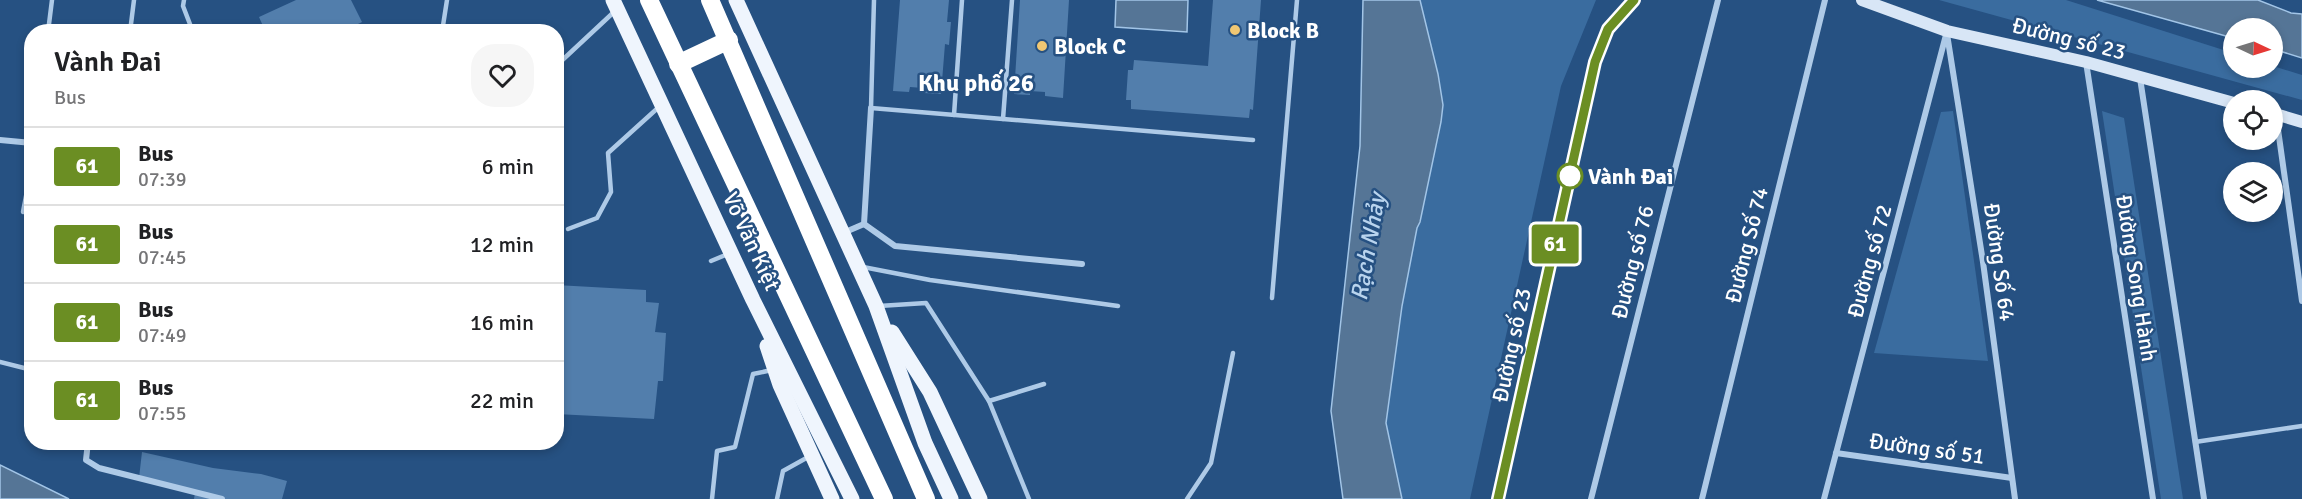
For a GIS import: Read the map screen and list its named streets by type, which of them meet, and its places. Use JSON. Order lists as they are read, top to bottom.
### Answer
{
  "streets": {
    "highway": ["Võ Văn Kiệt"],
    "street": [
      "Đường số 23",
      "Đường Số 74",
      "Đường số 72",
      "Đường số 76",
      "Đường Số 64",
      "Đường Song Hành",
      "Đường số 51"
    ]
  },
  "crossings": [
    ["Đường số 23", "Đường số 72"],
    ["Đường số 23", "Đường Số 64"],
    ["Đường số 23", "Đường Song Hành"],
    ["Đường số 72", "Đường Số 64"],
    ["Đường số 72", "Đường số 51"],
    ["Đường Số 64", "Đường số 51"]
  ],
  "districts": ["Khu phố 26"],
  "water": ["Rạch Nhảy"],
  "places": ["Block B", "Block C", "Vành Đai"],
  "lines": ["bus line 61"],
  "north": "right",
  "page": {
    "on_map": "61",
    "heading": ["Vành Đai", "Bus"],
    "list": [
      {
        "mark": "61",
        "name": "Bus",
        "note": "07:39",
        "value": "6 min"
      },
      {
        "mark": "61",
        "name": "Bus",
        "note": "07:45",
        "value": "12 min"
      },
      {
        "mark": "61",
        "name": "Bus",
        "note": "07:49",
        "value": "16 min"
      },
      {
        "mark": "61",
        "name": "Bus",
        "note": "07:55",
        "value": "22 min"
      }
    ]
  }
}
